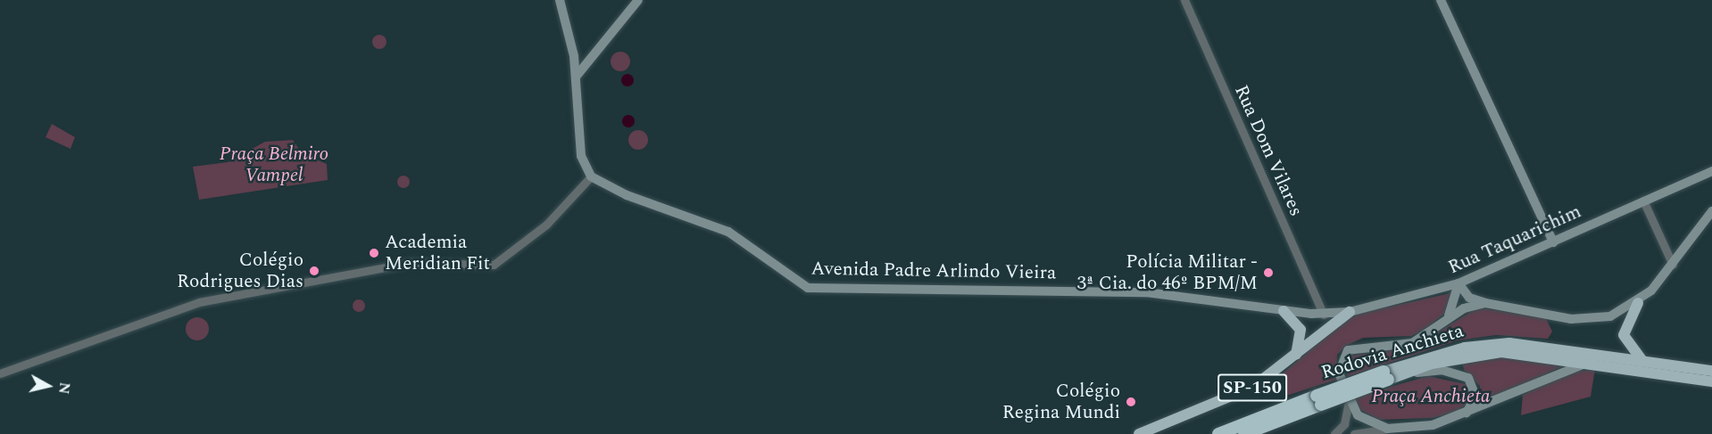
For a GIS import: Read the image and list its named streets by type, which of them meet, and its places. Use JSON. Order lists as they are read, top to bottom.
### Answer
{
  "streets": {
    "highway": ["Rodovia Anchieta", "SP-150"],
    "main road": ["Rua Taquarichim", "Avenida Padre Arlindo Vieira"],
    "street": ["Rua Dom Vilares"]
  },
  "crossings": [
    ["Rua Dom Vilares", "Rua Taquarichim"],
    ["Rua Dom Vilares", "Avenida Padre Arlindo Vieira"],
    ["Rua Taquarichim", "Avenida Padre Arlindo Vieira"],
    ["Rua Taquarichim", "SP-150"]
  ],
  "parks": ["Praça Belmiro Vampel", "Praça Anchieta"],
  "places": [
    "Academia Meridian Fit",
    "Colégio Rodrigues Dias",
    "Polícia Militar - 3ª Cia. do 46º BPM/M",
    "Colégio Regina Mundi"
  ],
  "north": "right"
}
